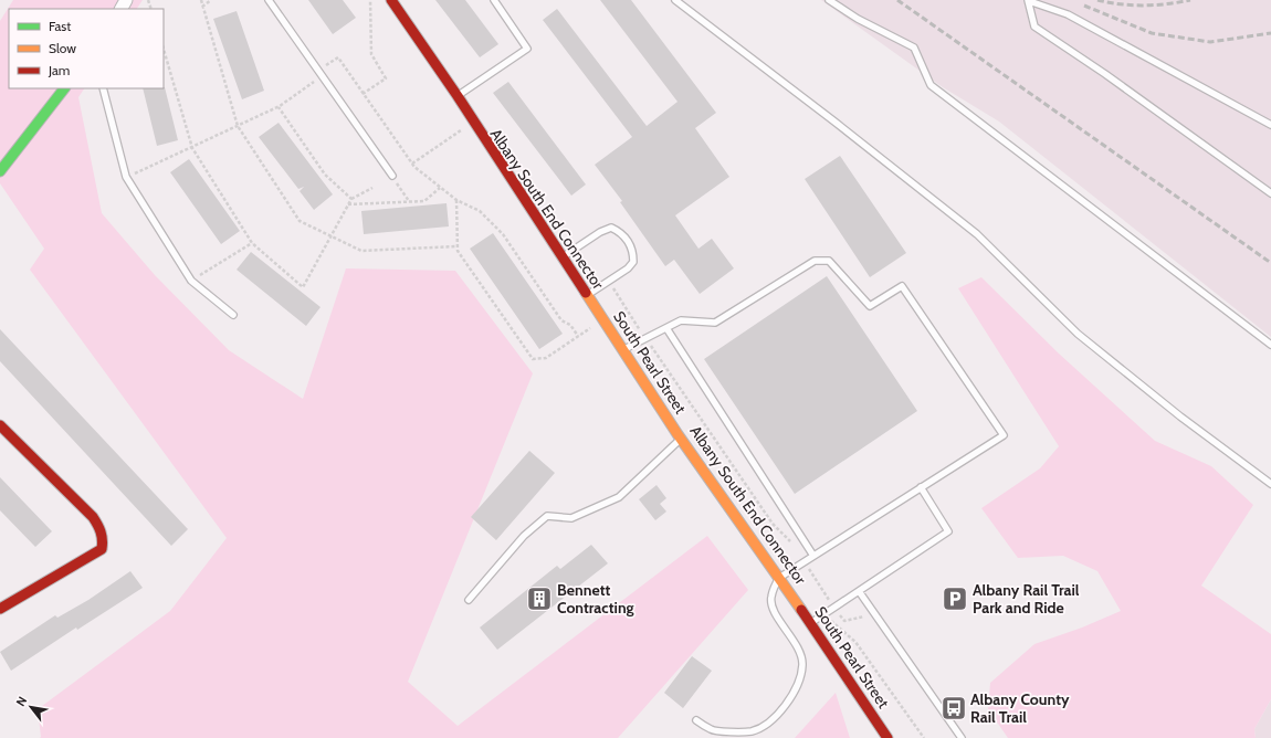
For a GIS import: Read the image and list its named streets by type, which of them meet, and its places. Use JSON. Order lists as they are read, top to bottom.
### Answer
{
  "streets": {
    "main road": ["South Pearl Street"]
  },
  "places": {
    "building": ["Bennett Contracting"],
    "parking": ["Albany Rail Trail Park and Ride"],
    "bus stop": ["Albany County Rail Trail"]
  },
  "legend": ["Fast", "Slow", "Jam"],
  "north": "top left"
}
